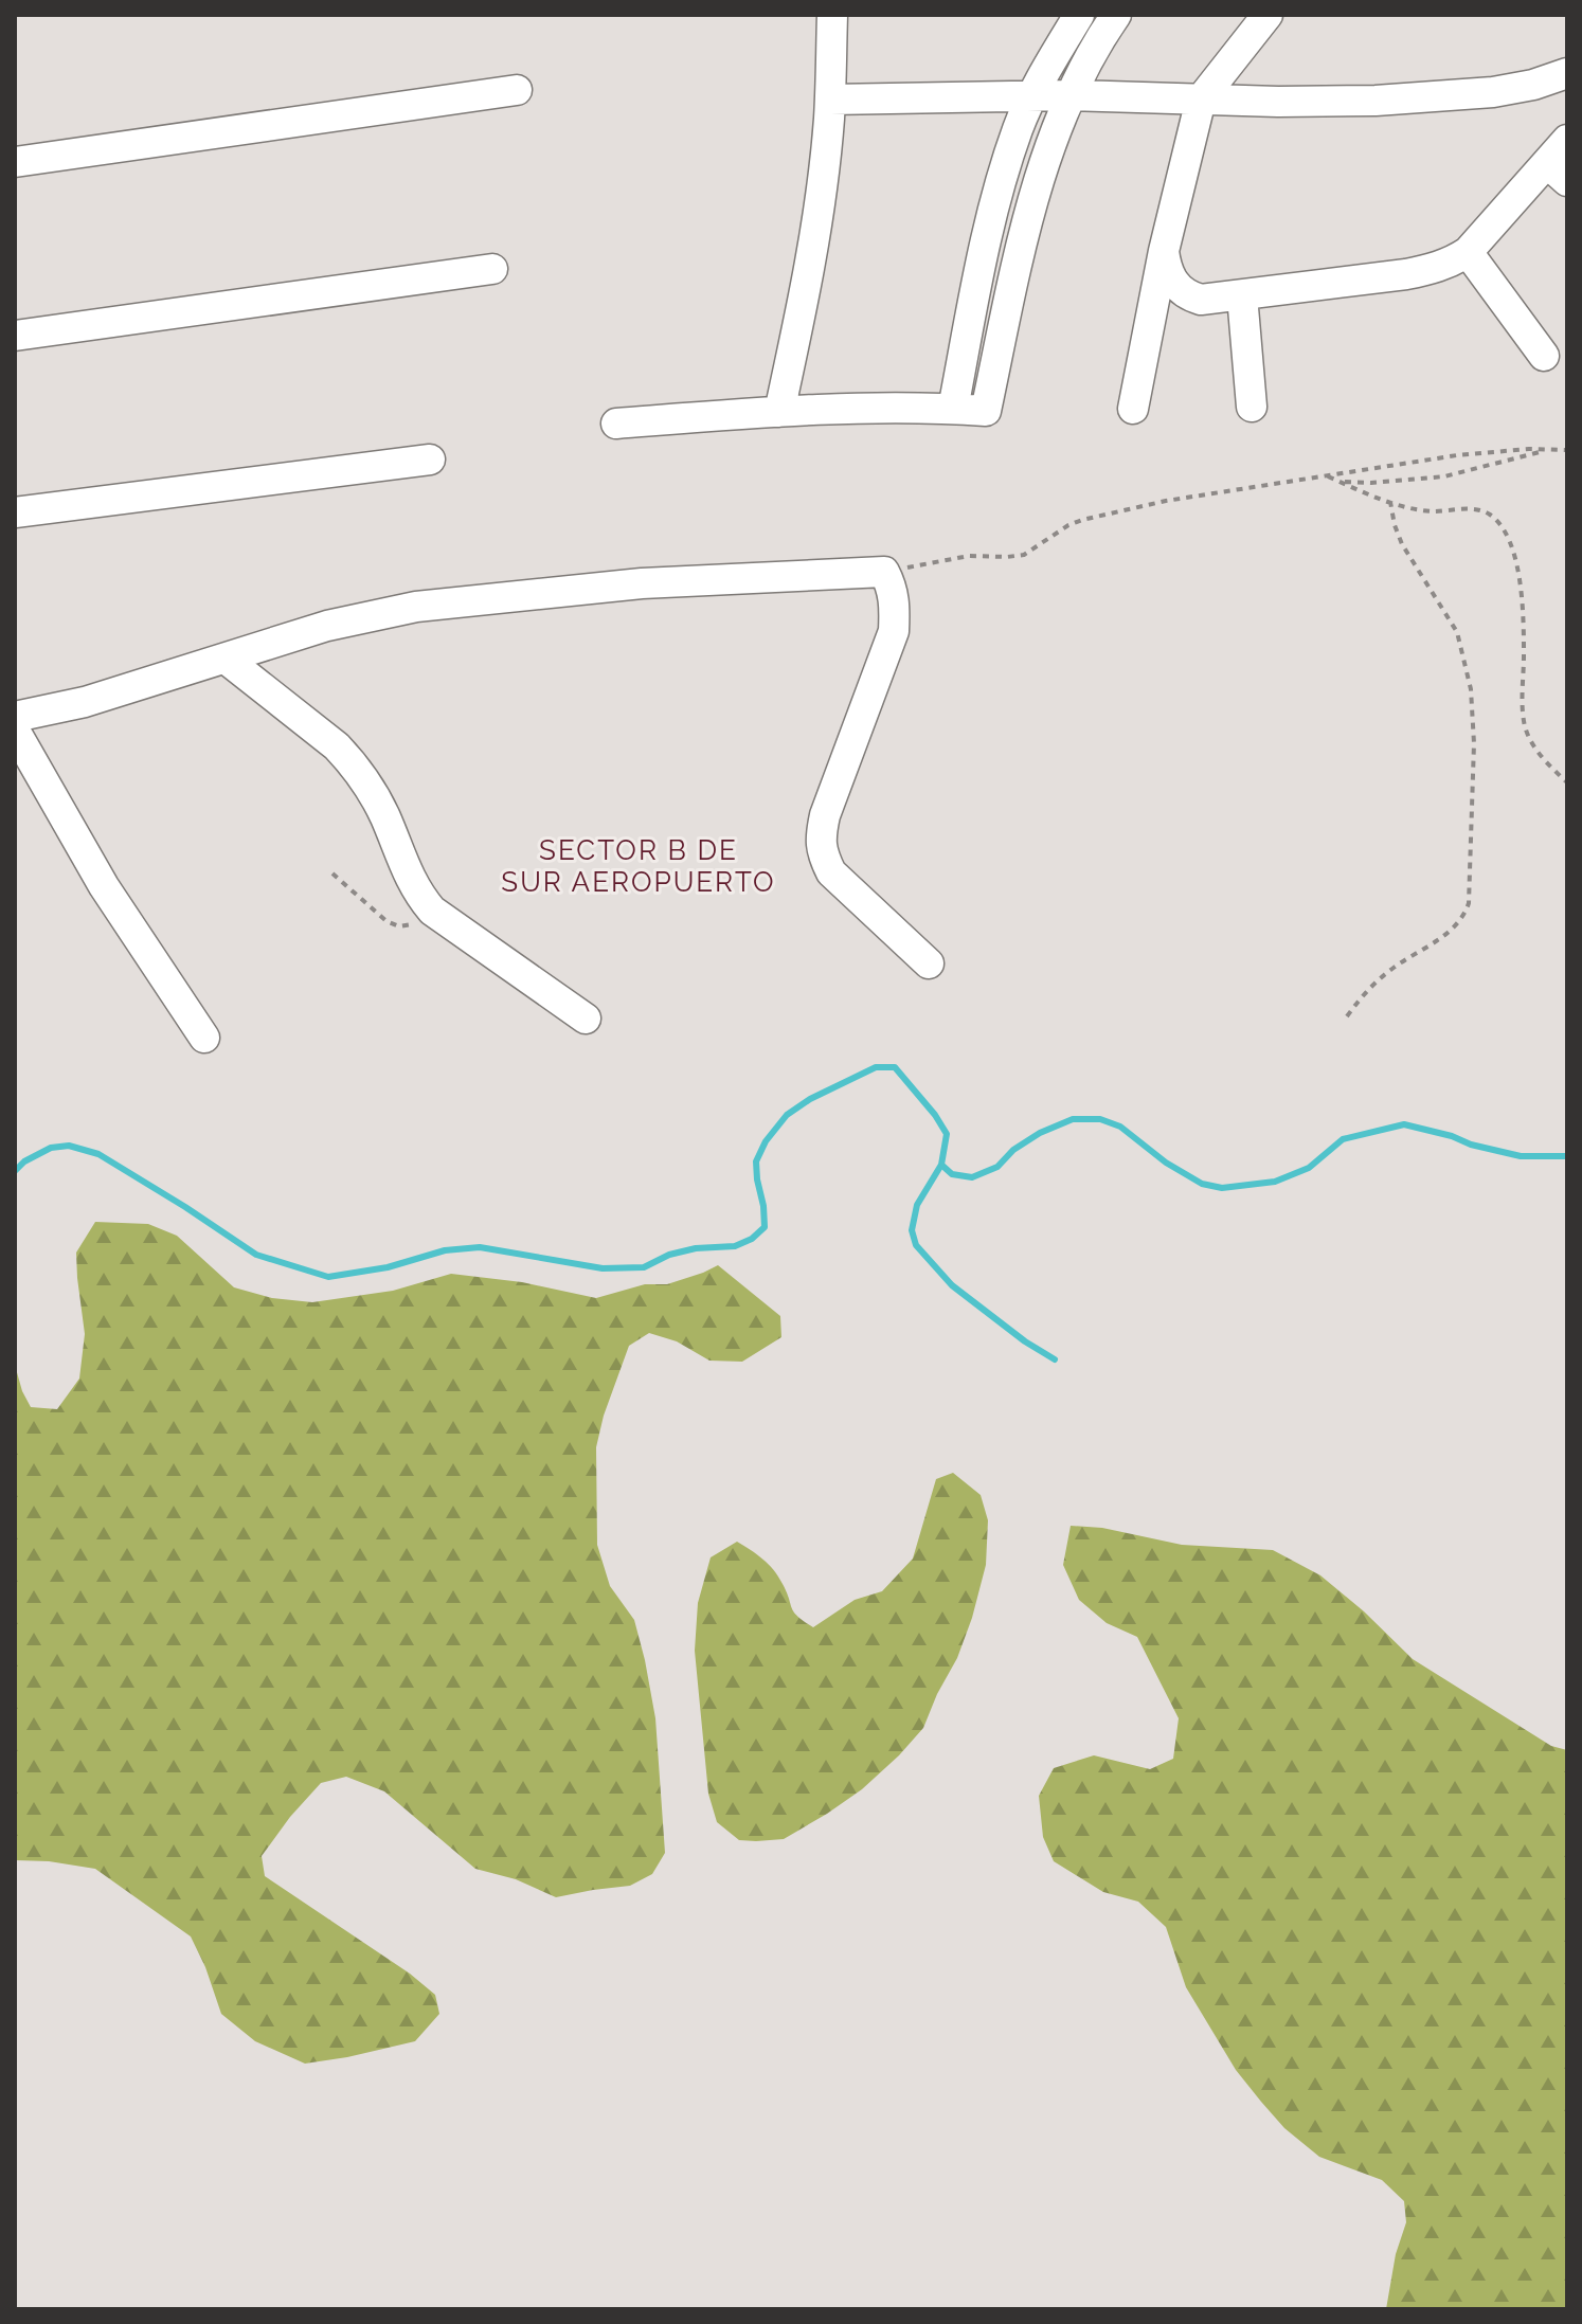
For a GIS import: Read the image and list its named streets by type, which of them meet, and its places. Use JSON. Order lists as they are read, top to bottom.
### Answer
{
  "districts": ["SECTOR B DE SUR AEROPUERTO"]
}
